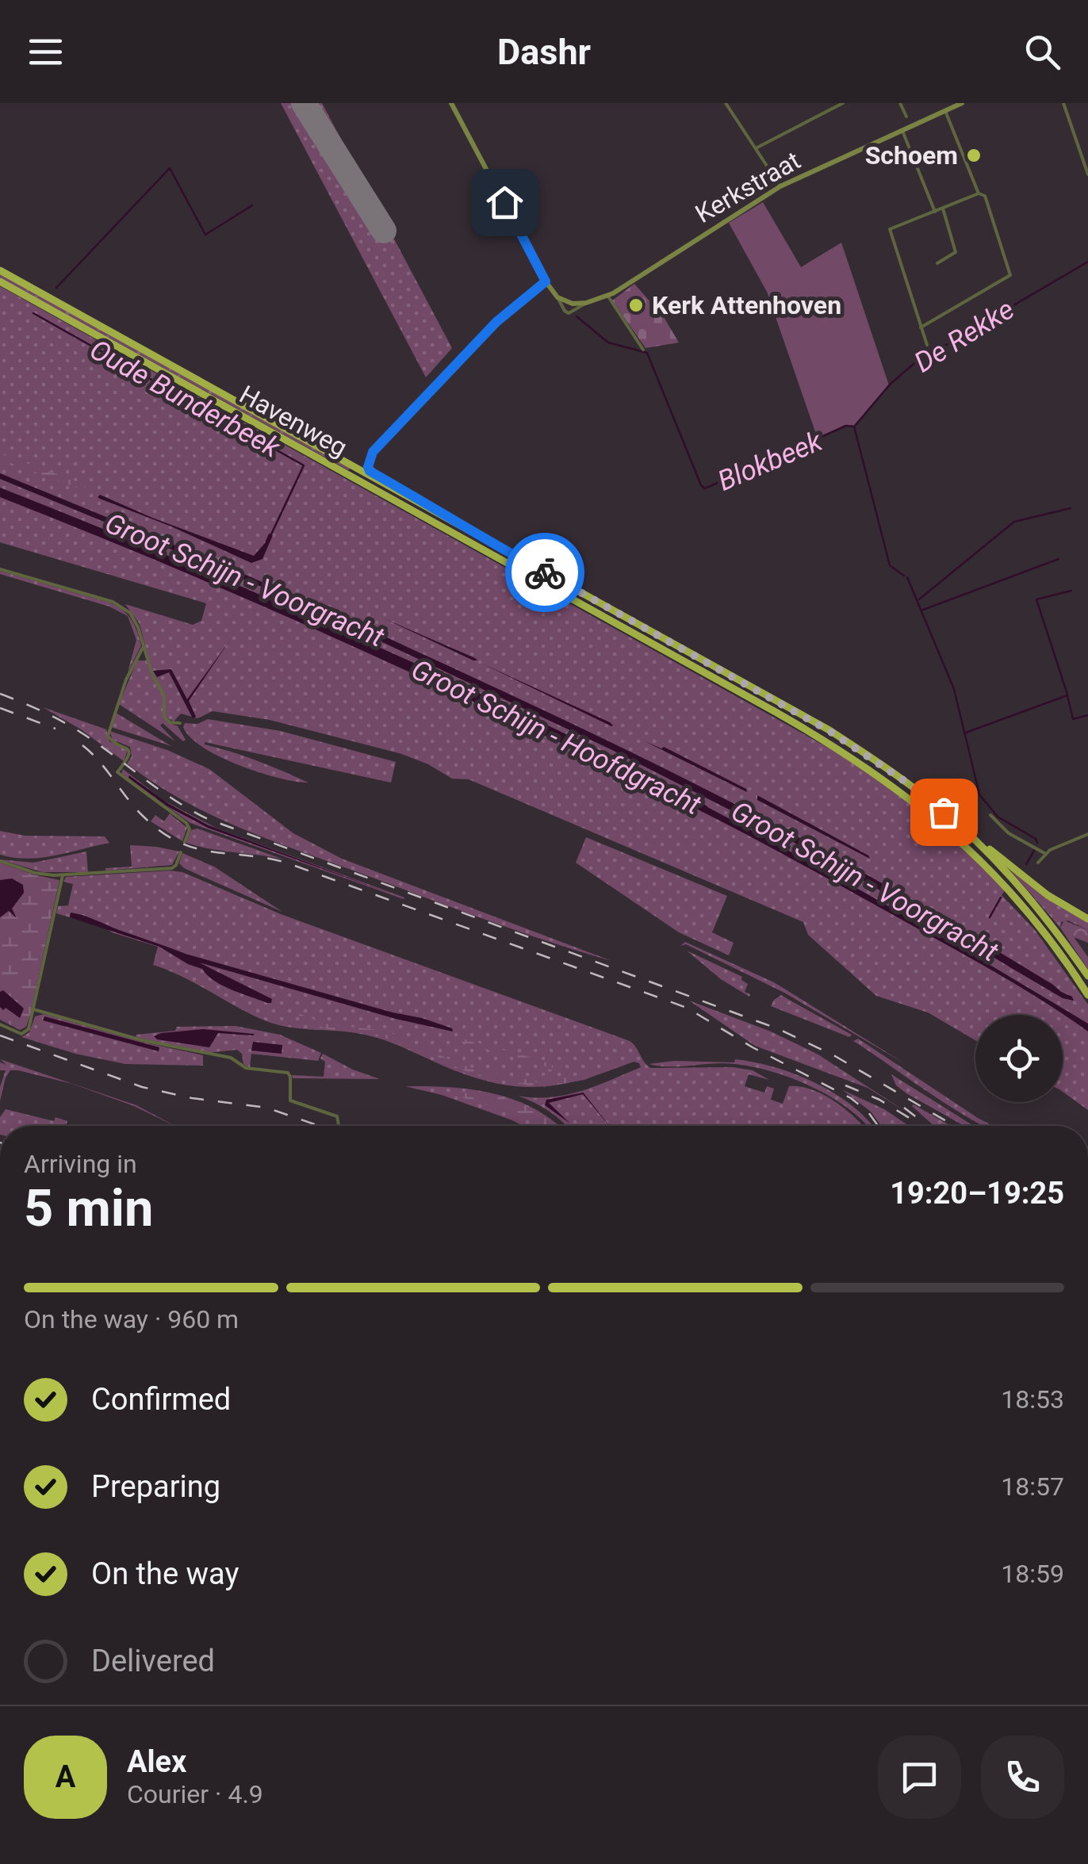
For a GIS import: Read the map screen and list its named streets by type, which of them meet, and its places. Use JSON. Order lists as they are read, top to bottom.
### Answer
{
  "streets": {
    "highway": ["Havenweg"],
    "main road": ["Kerkstraat"]
  },
  "water": [
    "De Rekke",
    "Oude Bunderbeek",
    "Blokbeek",
    "Groot Schijn - Voorgracht",
    "Groot Schijn - Hoofdgracht"
  ],
  "places": ["Schoem", "Kerk Attenhoven"],
  "page": {
    "header": "Dashr",
    "heading": ["5 min", "Arriving in", "19:20–19:25"],
    "panel": ["Alex", "Courier · 4.9"],
    "bar": "On the way · 960 m",
    "list": [
      ["Confirmed", "18:53"],
      ["Preparing", "18:57"],
      ["On the way", "18:59"],
      "Delivered"
    ],
    "round": "A"
  }
}
